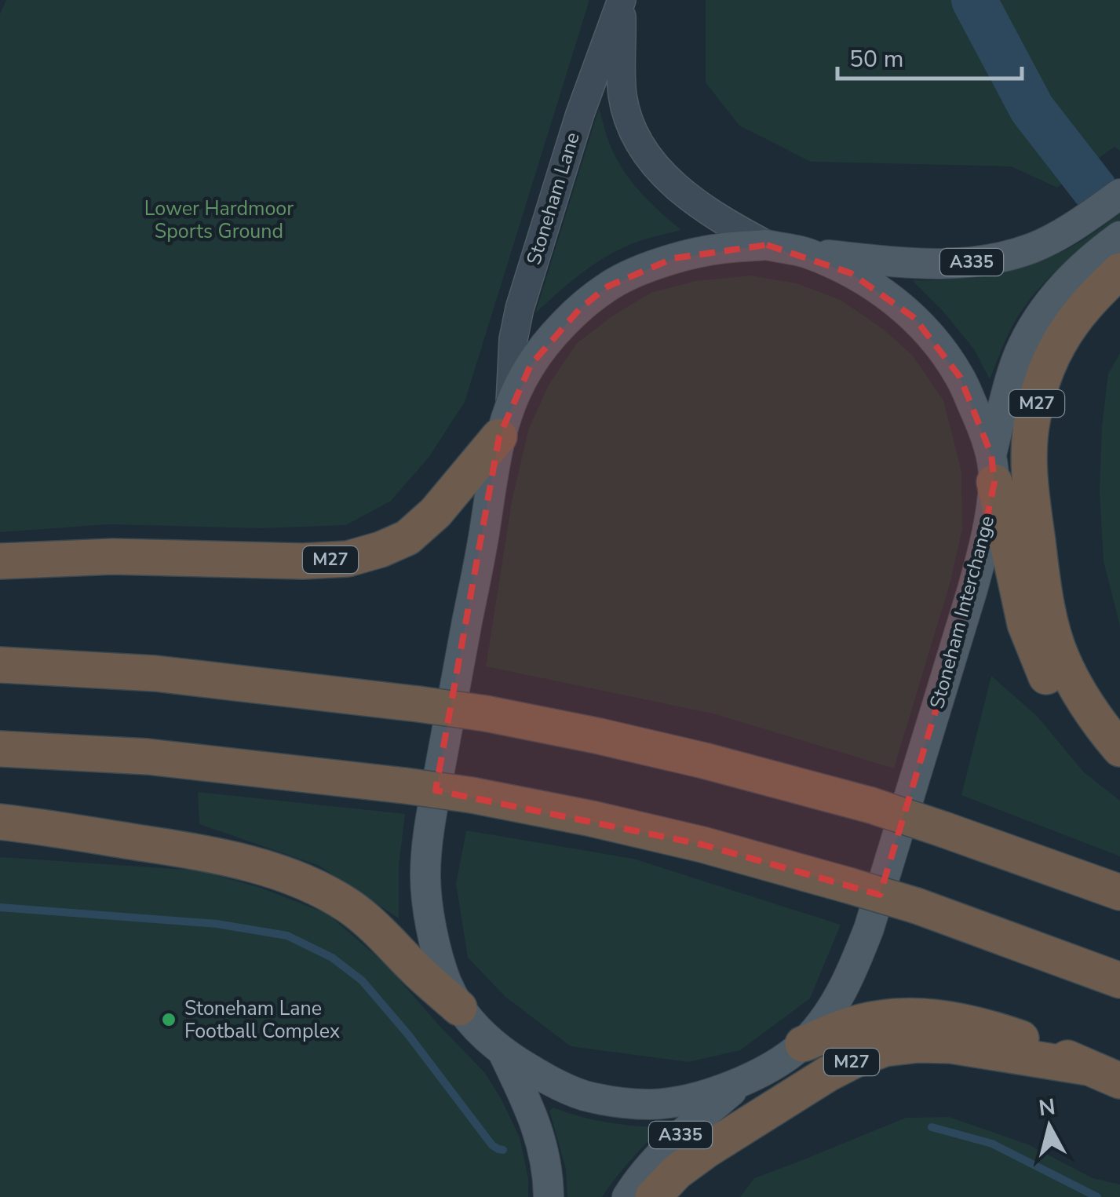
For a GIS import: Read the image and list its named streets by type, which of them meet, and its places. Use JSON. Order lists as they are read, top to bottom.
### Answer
{
  "streets": {
    "highway": ["M27"],
    "main road": ["A335", "Stoneham Interchange"],
    "street": ["Stoneham Lane"]
  },
  "crossings": [
    ["Stoneham Lane", "Stoneham Interchange"],
    ["A335", "Stoneham Interchange"],
    ["M27", "Stoneham Interchange"]
  ],
  "parks": ["Lower Hardmoor Sports Ground"],
  "places": ["Stoneham Lane Football Complex"],
  "scale_bar": "50 m",
  "north": "top"
}
